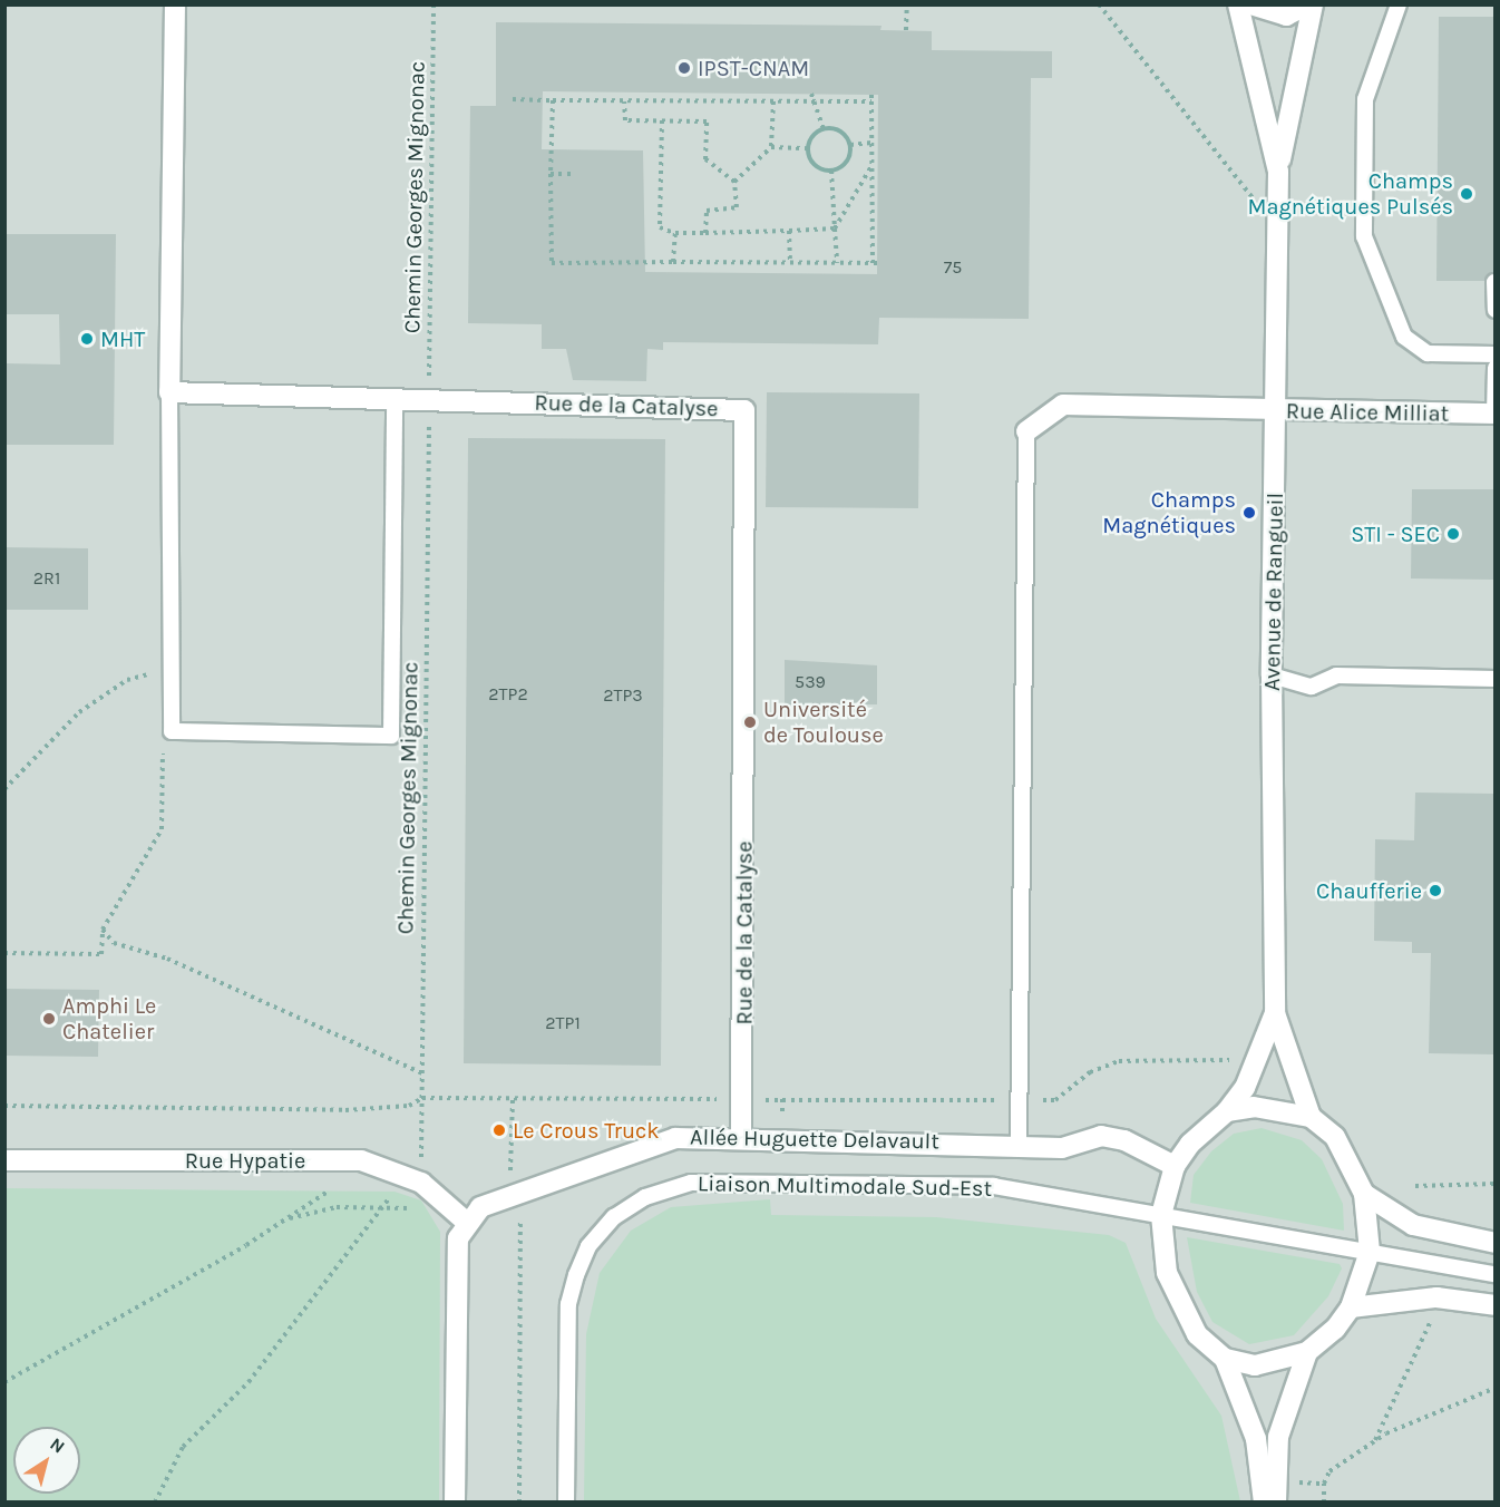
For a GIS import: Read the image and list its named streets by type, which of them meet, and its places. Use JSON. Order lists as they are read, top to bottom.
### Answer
{
  "streets": {
    "street": [
      "Rue de la Catalyse",
      "Rue Alice Milliat",
      "Avenue de Rangueil",
      "Allée Huguette Delavault",
      "Rue Hypatie"
    ],
    "lane": ["Liaison Multimodale Sud-Est"],
    "path": ["Chemin Georges Mignonac"]
  },
  "crossings": [
    ["Chemin Georges Mignonac", "Rue de la Catalyse"],
    ["Chemin Georges Mignonac", "Rue Hypatie"],
    ["Rue de la Catalyse", "Allée Huguette Delavault"],
    ["Rue Alice Milliat", "Avenue de Rangueil"],
    ["Avenue de Rangueil", "Allée Huguette Delavault"],
    ["Allée Huguette Delavault", "Rue Hypatie"]
  ],
  "places": [
    "IPST-CNAM",
    "Champs Magnétiques Pulsés",
    "MHT",
    "Champs Magnétiques",
    "STI - SEC",
    "Université de Toulouse",
    "Chaufferie",
    "Amphi Le Chatelier",
    "Le Crous Truck"
  ],
  "house_numbers": [
    "75",
    "2R1",
    "539",
    "2TP2",
    "2TP3",
    "2TP1"
  ],
  "north": "top right"
}
